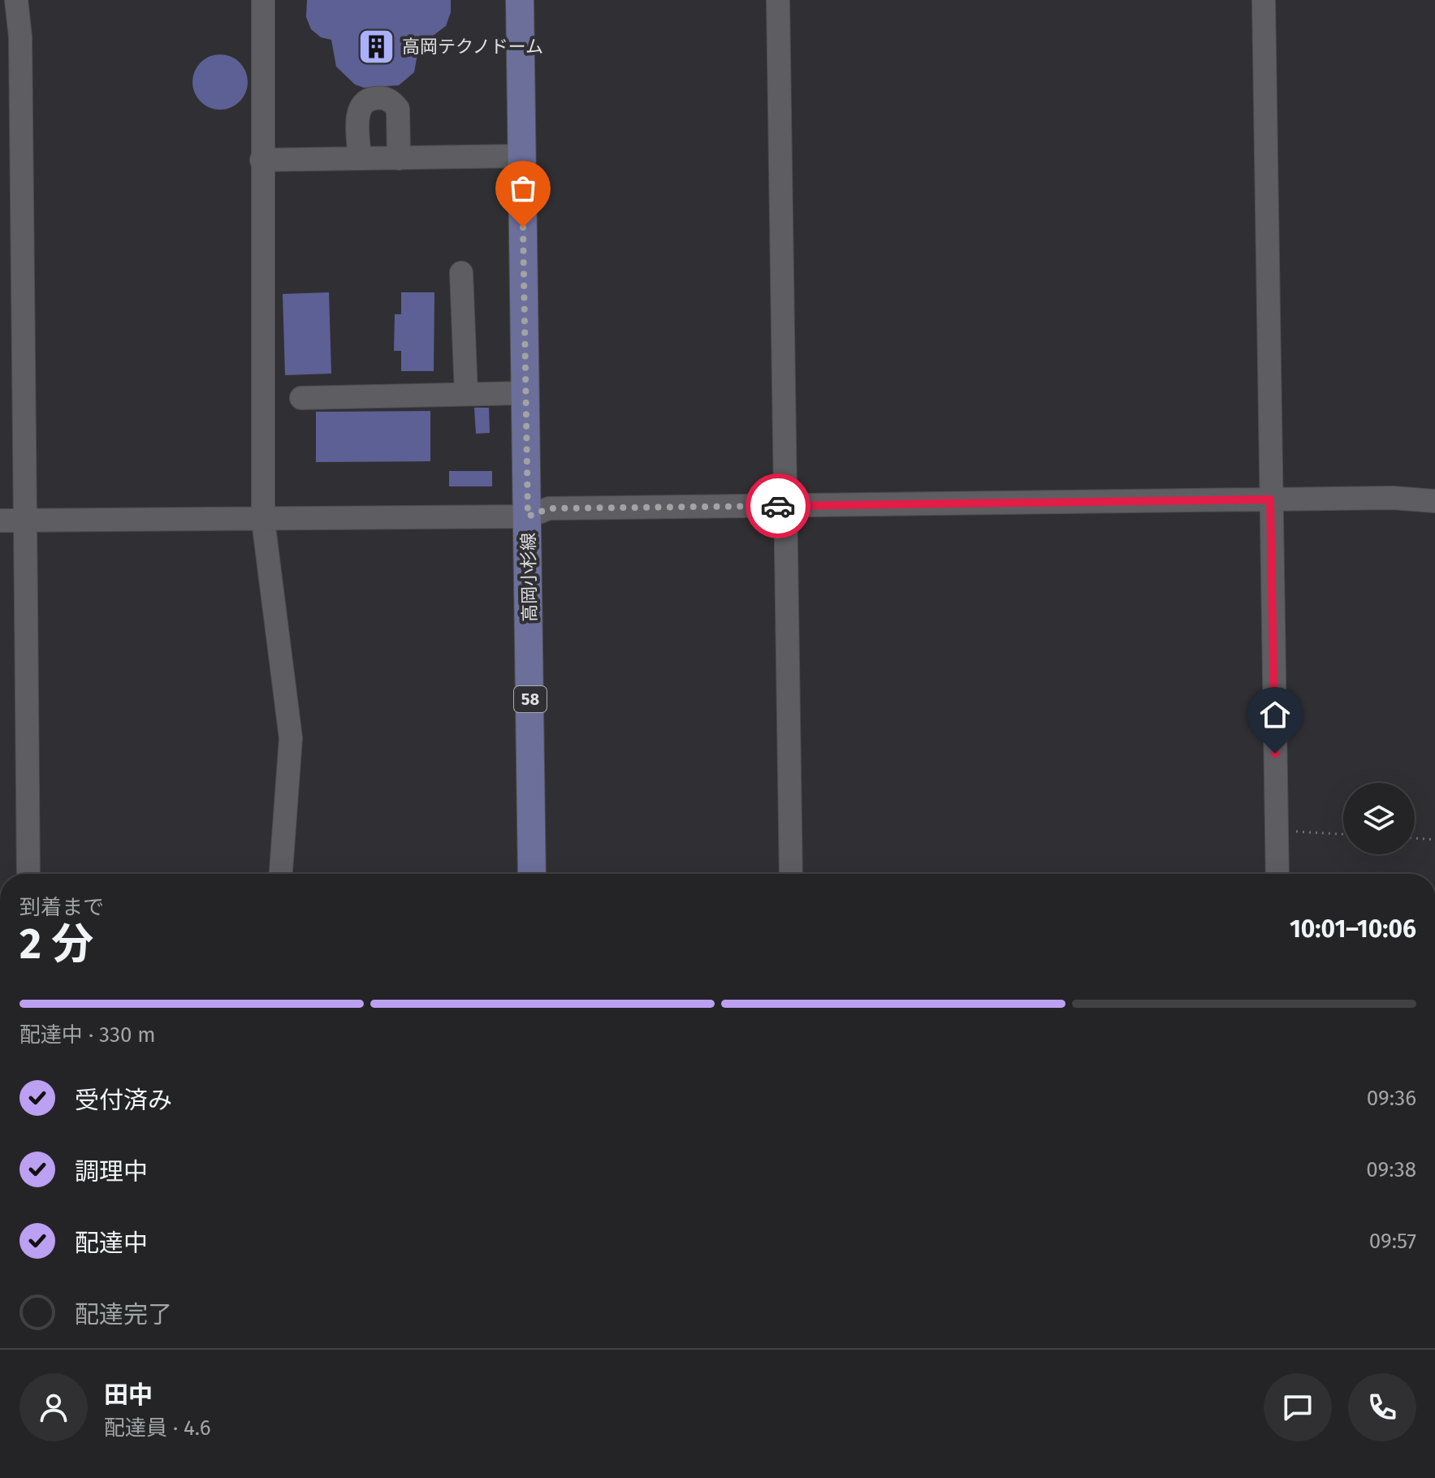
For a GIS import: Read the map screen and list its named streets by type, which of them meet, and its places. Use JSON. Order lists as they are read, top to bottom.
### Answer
{
  "streets": {
    "main road": ["高岡小杉線", "58"]
  },
  "places": {
    "building": ["高岡テクノドーム"]
  },
  "page": {
    "heading": ["2 分", "到着まで", "10:01–10:06"],
    "panel": ["田中", "配達員 · 4.6"],
    "bar": "配達中 · 330 m",
    "list": [
      ["受付済み", "09:36"],
      ["調理中", "09:38"],
      ["配達中", "09:57"],
      "配達完了"
    ]
  }
}
